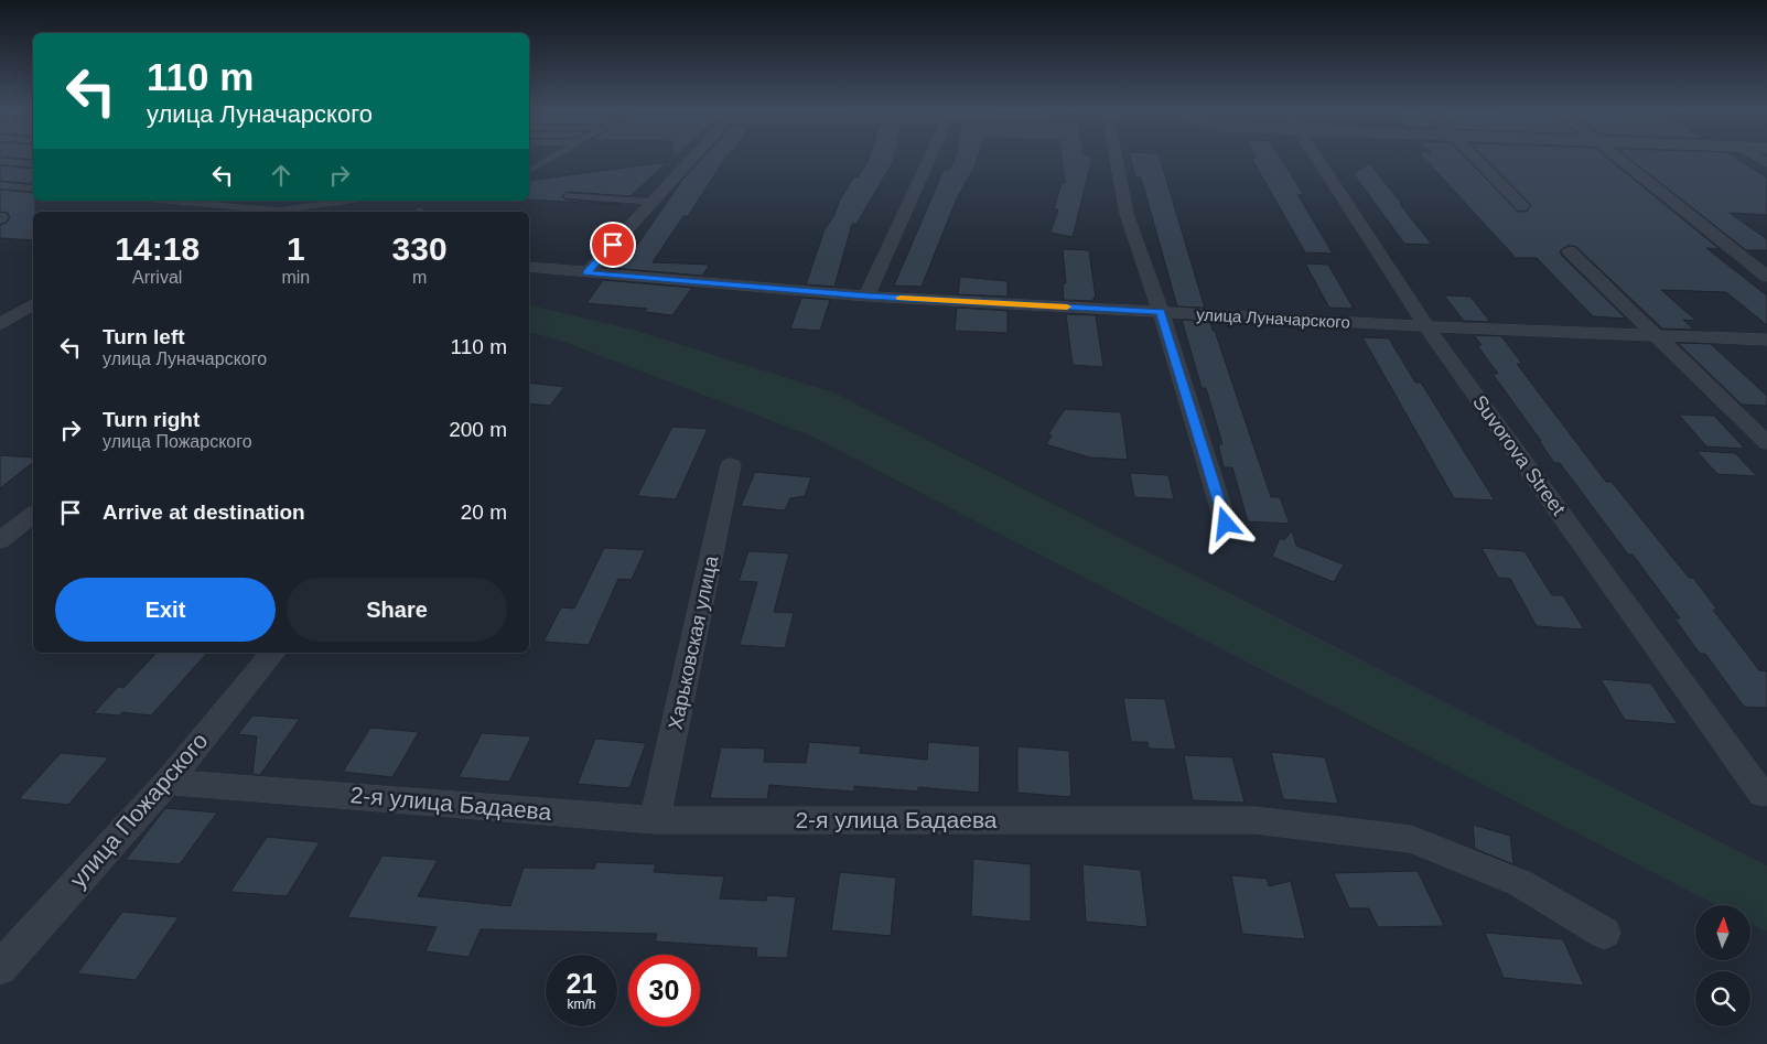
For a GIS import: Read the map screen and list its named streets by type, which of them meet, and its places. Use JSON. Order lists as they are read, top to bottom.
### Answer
{
  "streets": {
    "street": [
      "улица Луначарского",
      "Suvorova Street",
      "Харьковская улица",
      "2-я улица Бадаева",
      "улица Пожарского"
    ]
  },
  "crossings": [
    ["улица Луначарского", "Suvorova Street"],
    ["Харьковская улица", "2-я улица Бадаева"],
    ["2-я улица Бадаева", "улица Пожарского"]
  ],
  "north": "top",
  "page": {
    "turn": ["110 m", "улица Луначарского"],
    "eta": [
      "14:18",
      "Arrival",
      "1",
      "min",
      "330",
      "m"
    ],
    "list": [
      {
        "name": "Turn left",
        "note": "улица Луначарского",
        "value": "110 m"
      },
      {
        "name": "Turn right",
        "note": "улица Пожарского",
        "value": "200 m"
      },
      {
        "name": "Arrive at destination",
        "value": "20 m"
      }
    ],
    "buttons": ["Exit", "Share"],
    "speed": "21 km/h",
    "limit": "30"
  }
}
